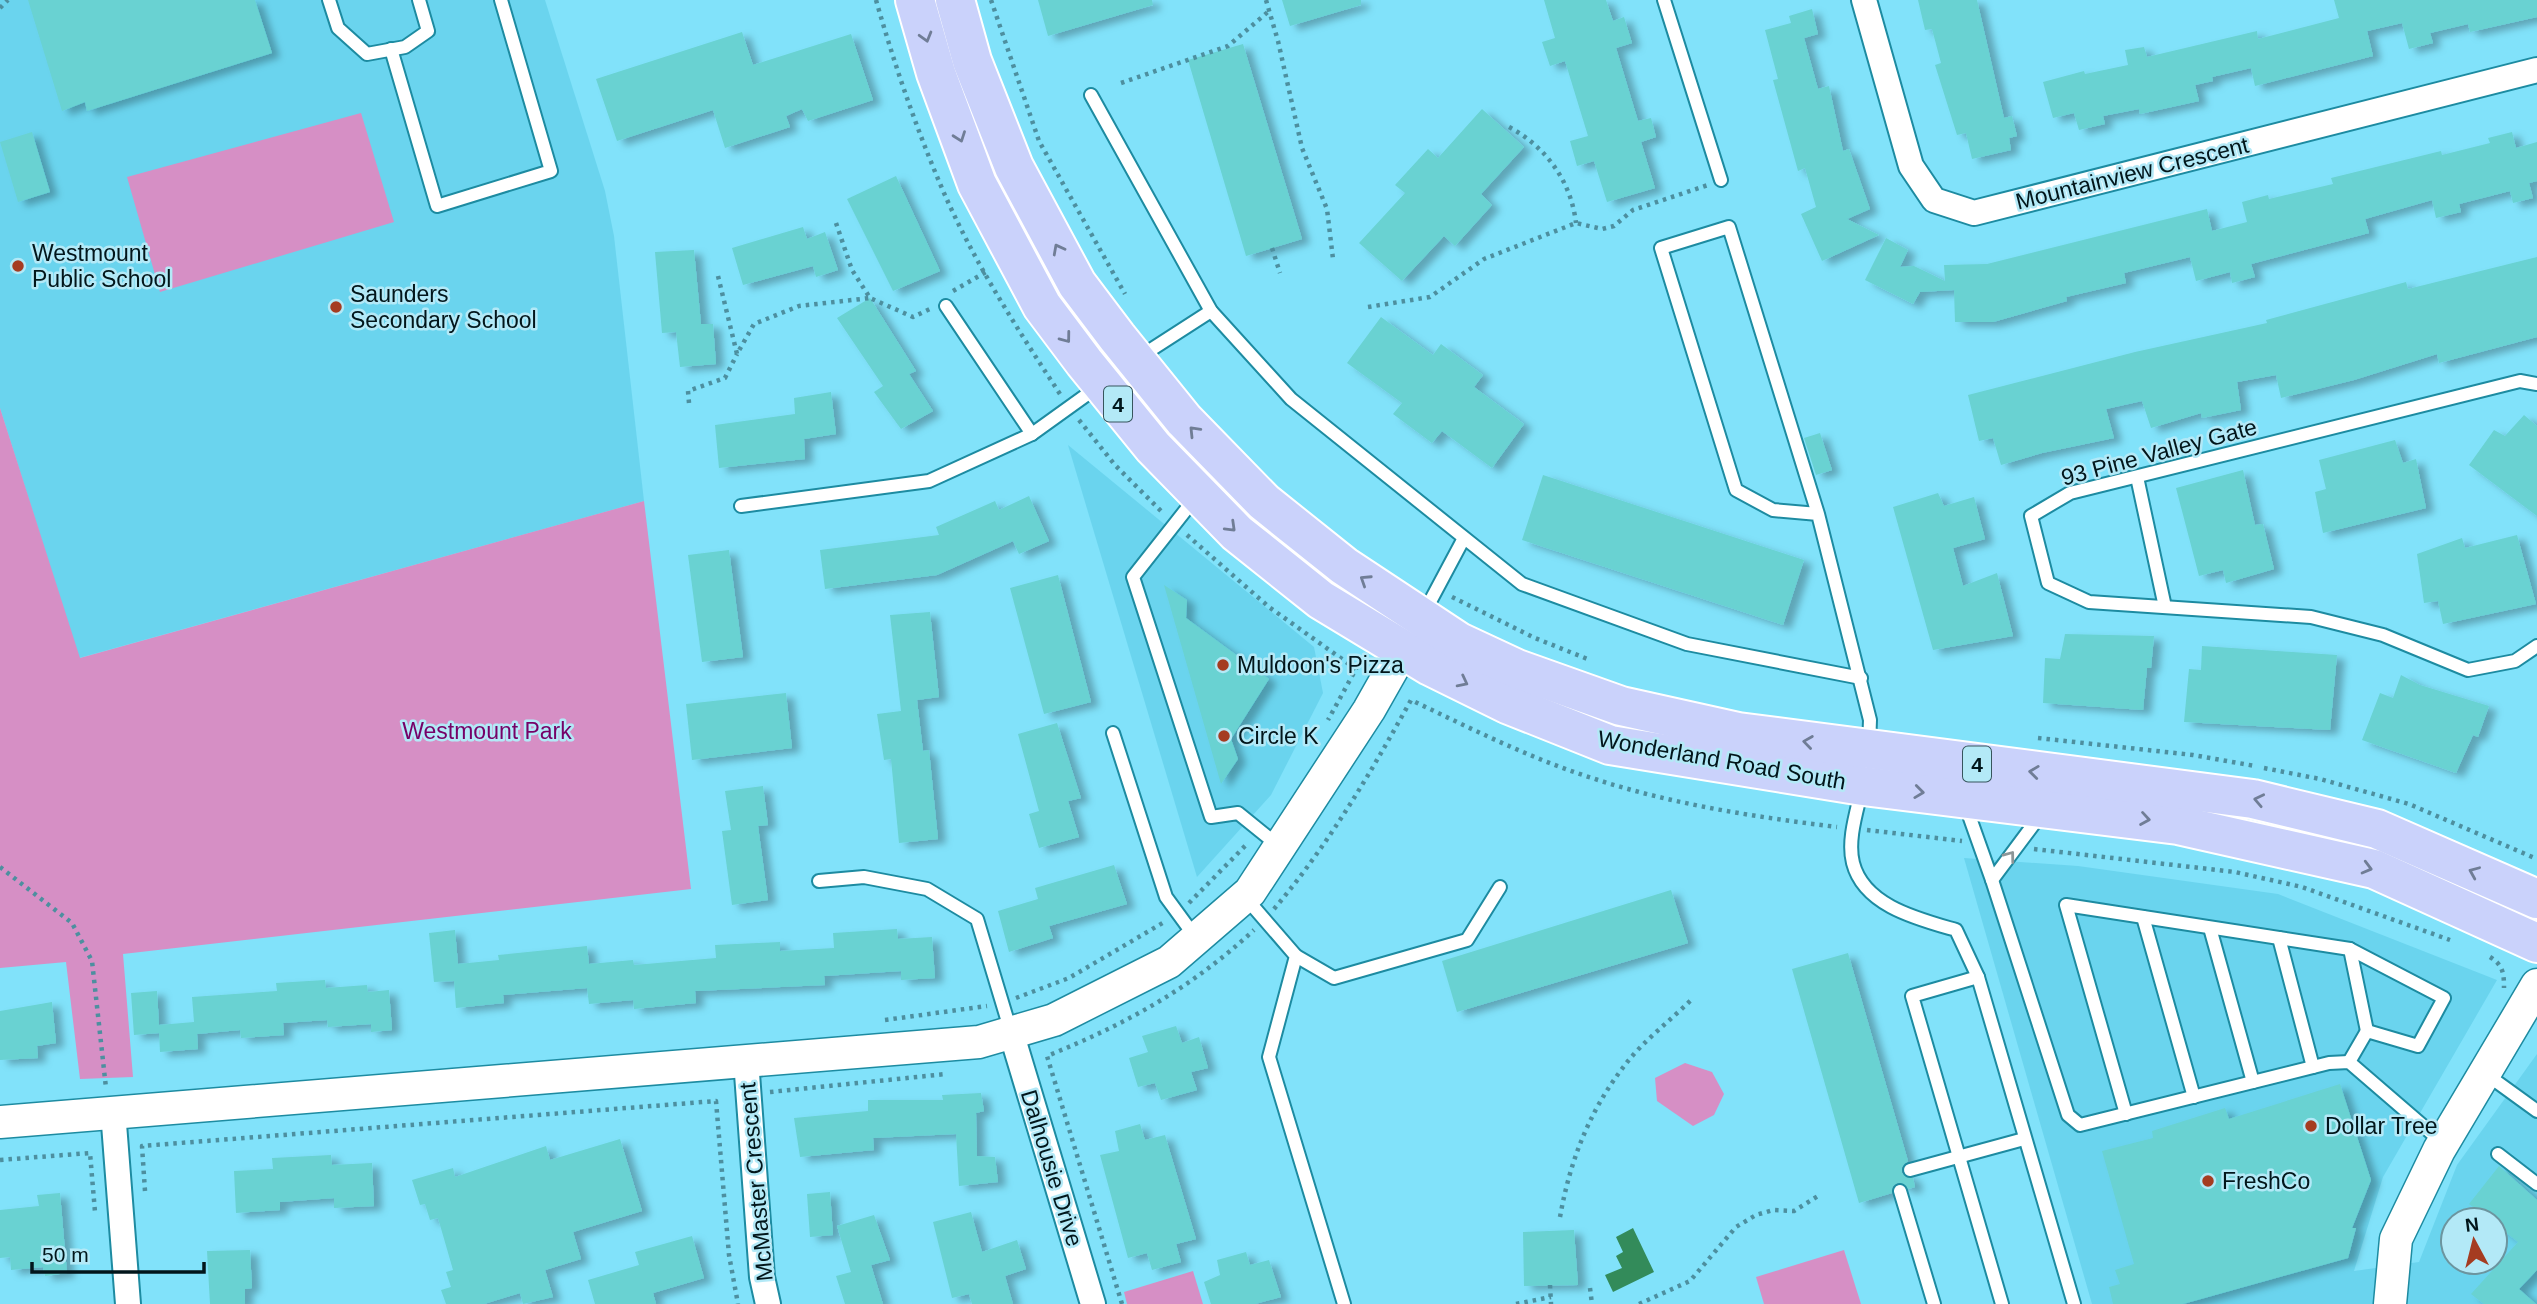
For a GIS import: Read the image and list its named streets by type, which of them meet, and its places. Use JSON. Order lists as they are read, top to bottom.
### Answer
{
  "streets": {
    "main road": ["4", "Wonderland Road South"],
    "street": ["Mountainview Crescent", "Dalhousie Drive", "McMaster Crescent"],
    "lane": ["93 Pine Valley Gate"]
  },
  "parks": ["Westmount Park"],
  "places": [
    "Westmount Public School",
    "Saunders Secondary School",
    "Muldoon's Pizza",
    "Circle K",
    "Dollar Tree",
    "FreshCo"
  ],
  "scale_bar": "50 m",
  "north": "top"
}
